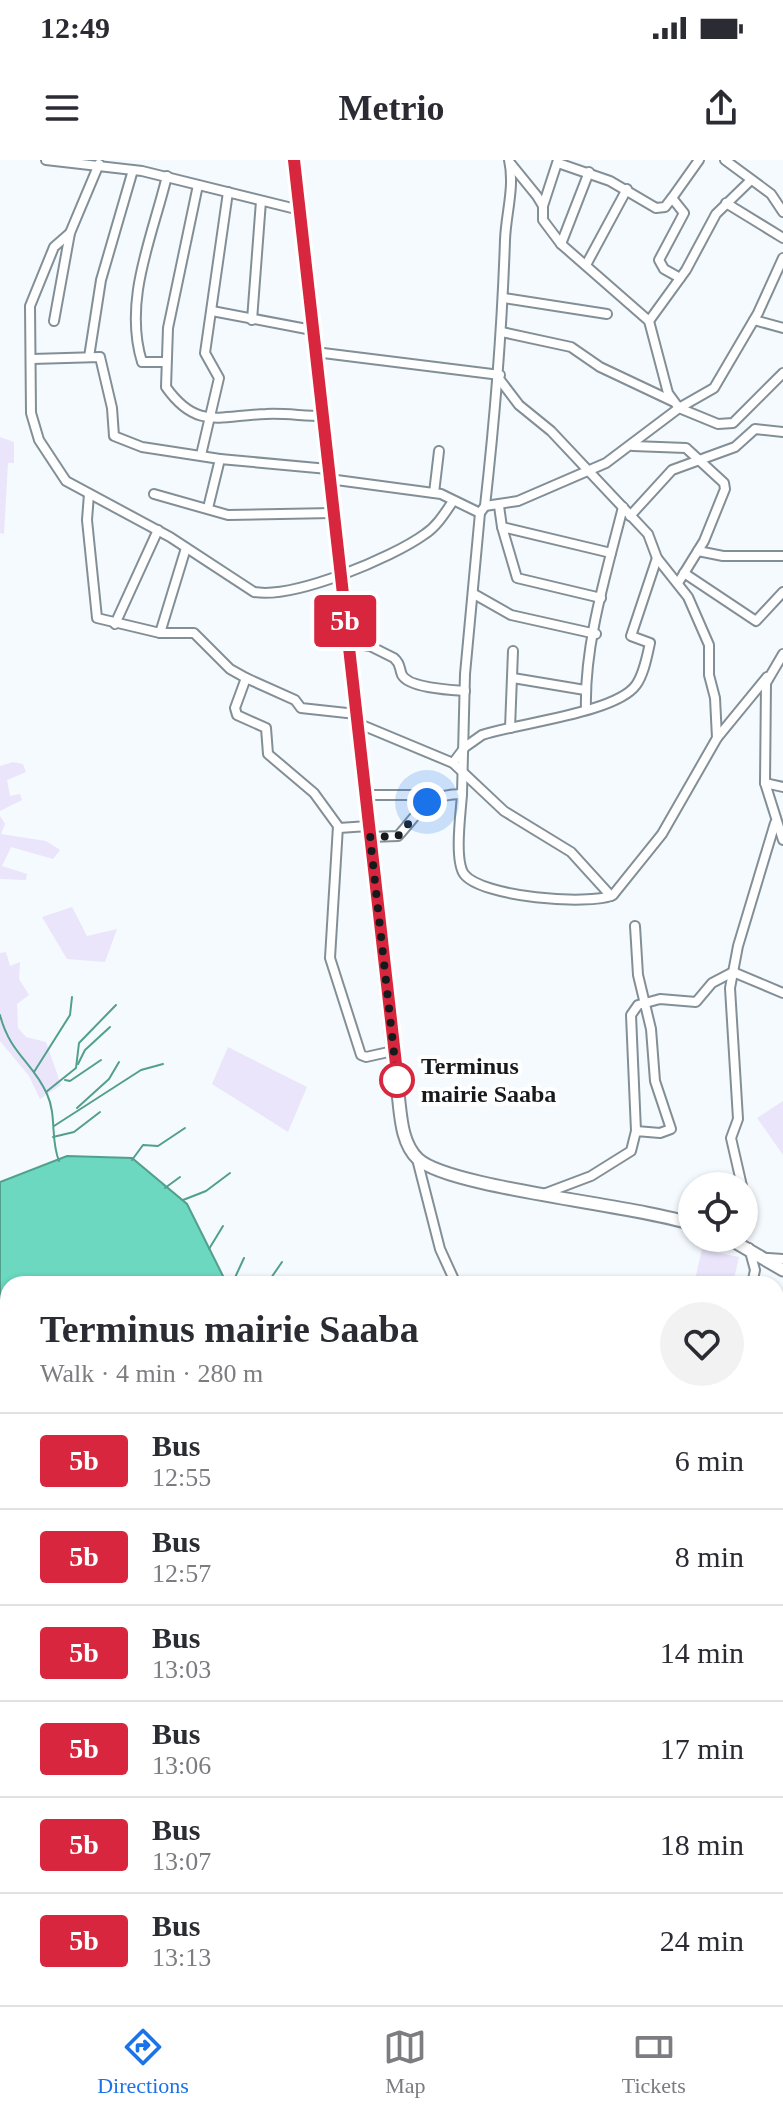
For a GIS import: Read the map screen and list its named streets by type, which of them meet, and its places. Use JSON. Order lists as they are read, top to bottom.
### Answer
{
  "places": ["Terminus mairie Saaba"],
  "lines": ["bus line 5b"],
  "page": {
    "status": "12:49",
    "header": "Metrio",
    "on_map": "5b",
    "heading": ["Terminus mairie Saaba", "Walk · 4 min · 280 m"],
    "list": [
      {
        "mark": "5b",
        "name": "Bus",
        "note": "12:55",
        "value": "6 min"
      },
      {
        "mark": "5b",
        "name": "Bus",
        "note": "12:57",
        "value": "8 min"
      },
      {
        "mark": "5b",
        "name": "Bus",
        "note": "13:03",
        "value": "14 min"
      },
      {
        "mark": "5b",
        "name": "Bus",
        "note": "13:06",
        "value": "17 min"
      },
      {
        "mark": "5b",
        "name": "Bus",
        "note": "13:07",
        "value": "18 min"
      },
      {
        "mark": "5b",
        "name": "Bus",
        "note": "13:13",
        "value": "24 min"
      }
    ],
    "tabs": ["Directions", "Map", "Tickets"]
  }
}
